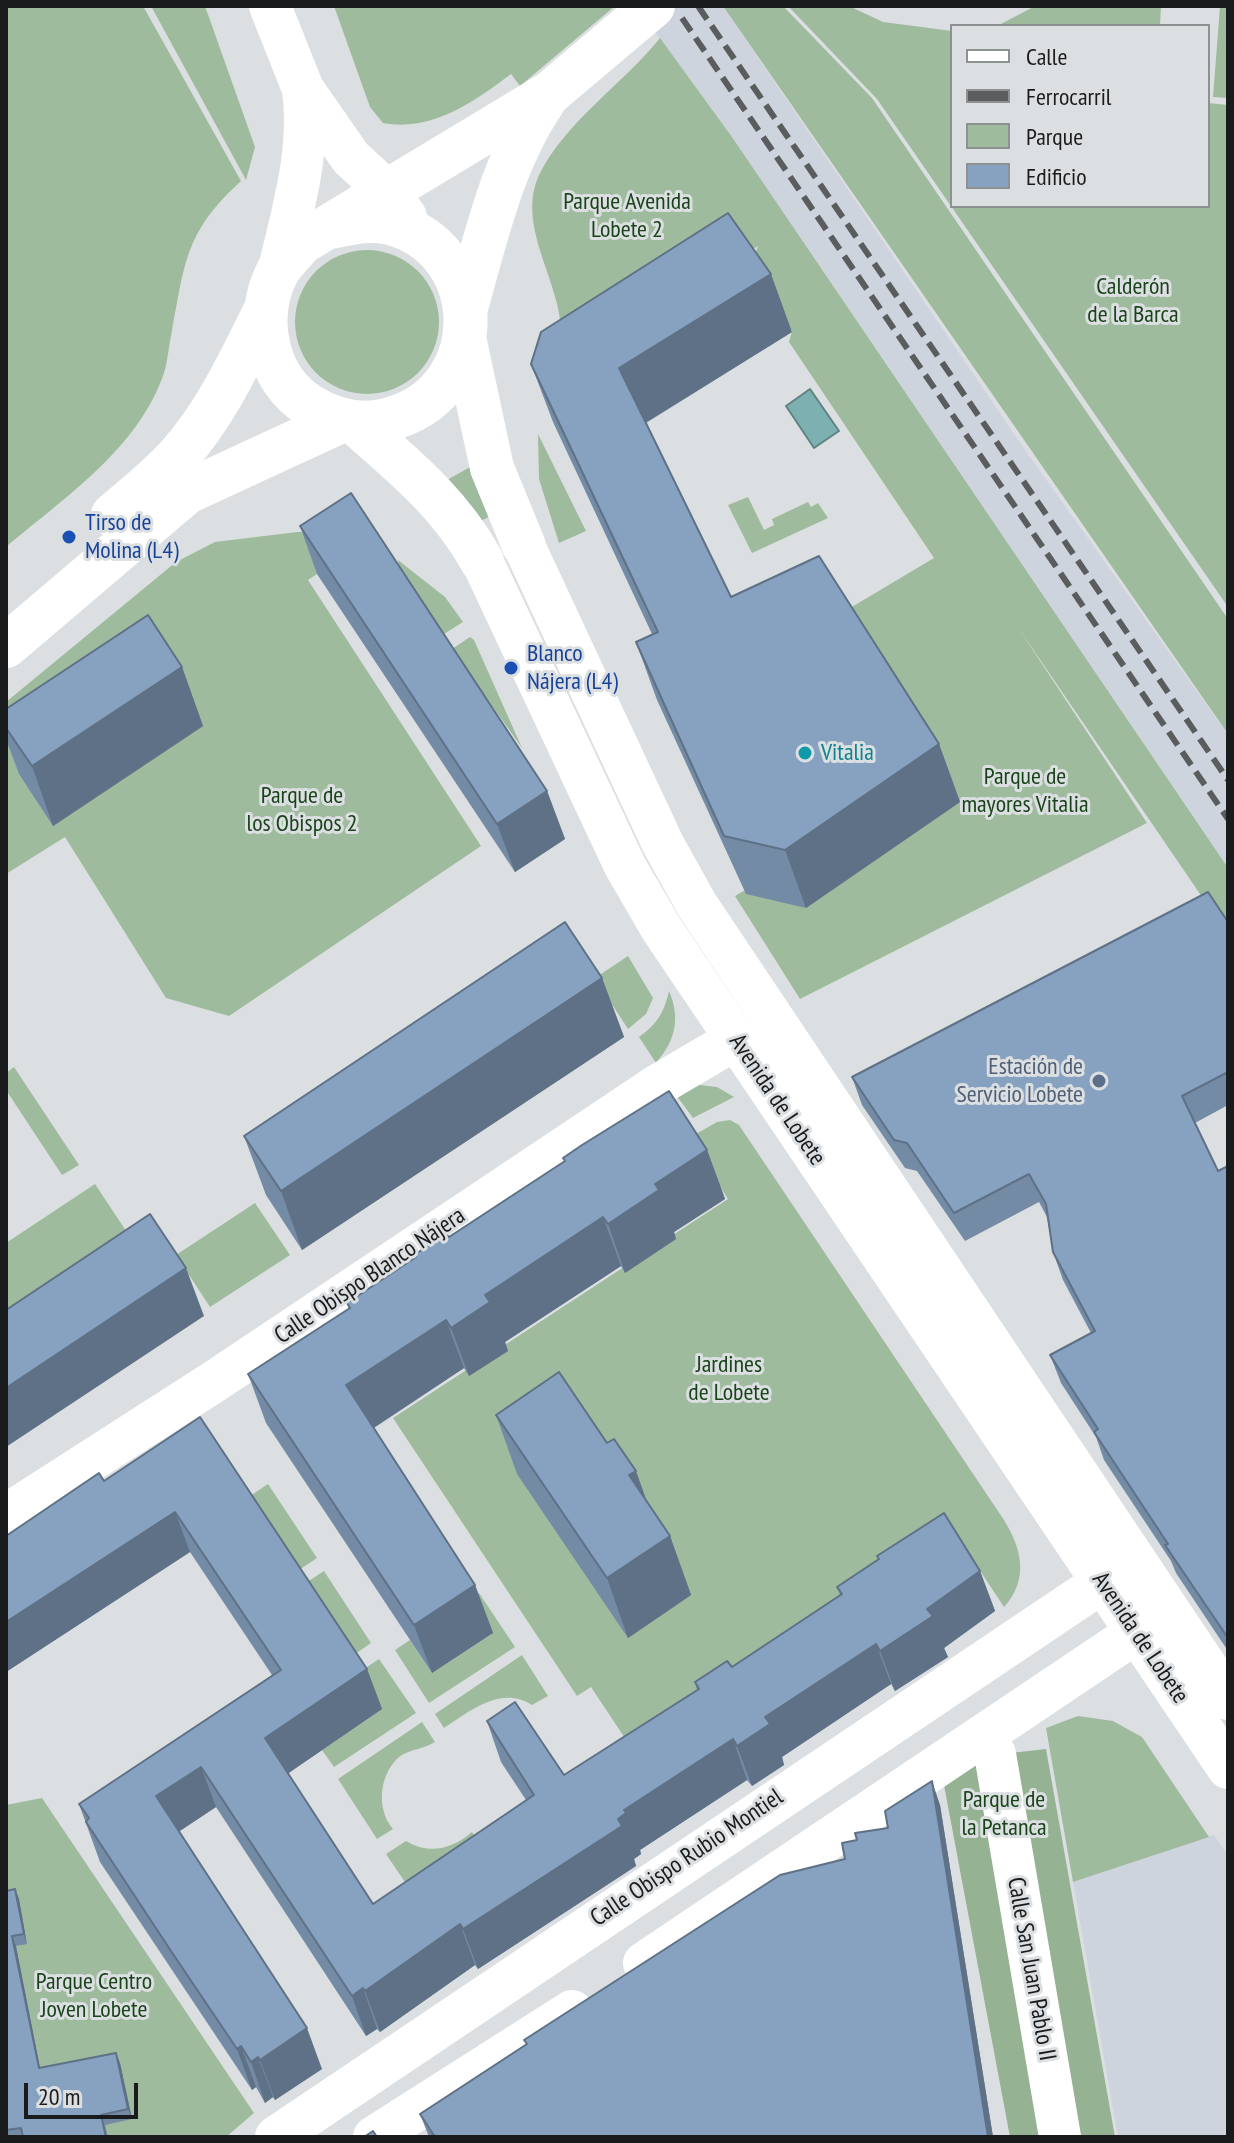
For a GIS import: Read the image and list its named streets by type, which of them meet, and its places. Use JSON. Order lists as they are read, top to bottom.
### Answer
{
  "streets": {
    "main road": ["Avenida de Lobete"],
    "street": ["Calle Obispo Blanco Nájera", "Calle Obispo Rubio Montiel", "Calle San Juan Pablo II"]
  },
  "crossings": [
    ["Avenida de Lobete", "Calle Obispo Blanco Nájera"],
    ["Avenida de Lobete", "Calle Obispo Rubio Montiel"]
  ],
  "parks": [
    "Parque Avenida Lobete 2",
    "Calderón de la Barca",
    "Parque de mayores Vitalia",
    "Parque de los Obispos 2",
    "Jardines de Lobete",
    "Parque de la Petanca",
    "Parque Centro Joven Lobete"
  ],
  "places": [
    "Tirso de Molina (L4)",
    "Blanco Nájera (L4)",
    "Vitalia",
    "Estación de Servicio Lobete"
  ],
  "legend": [
    "Calle",
    "Ferrocarril",
    "Parque",
    "Edificio"
  ],
  "scale_bar": "20 m"
}
